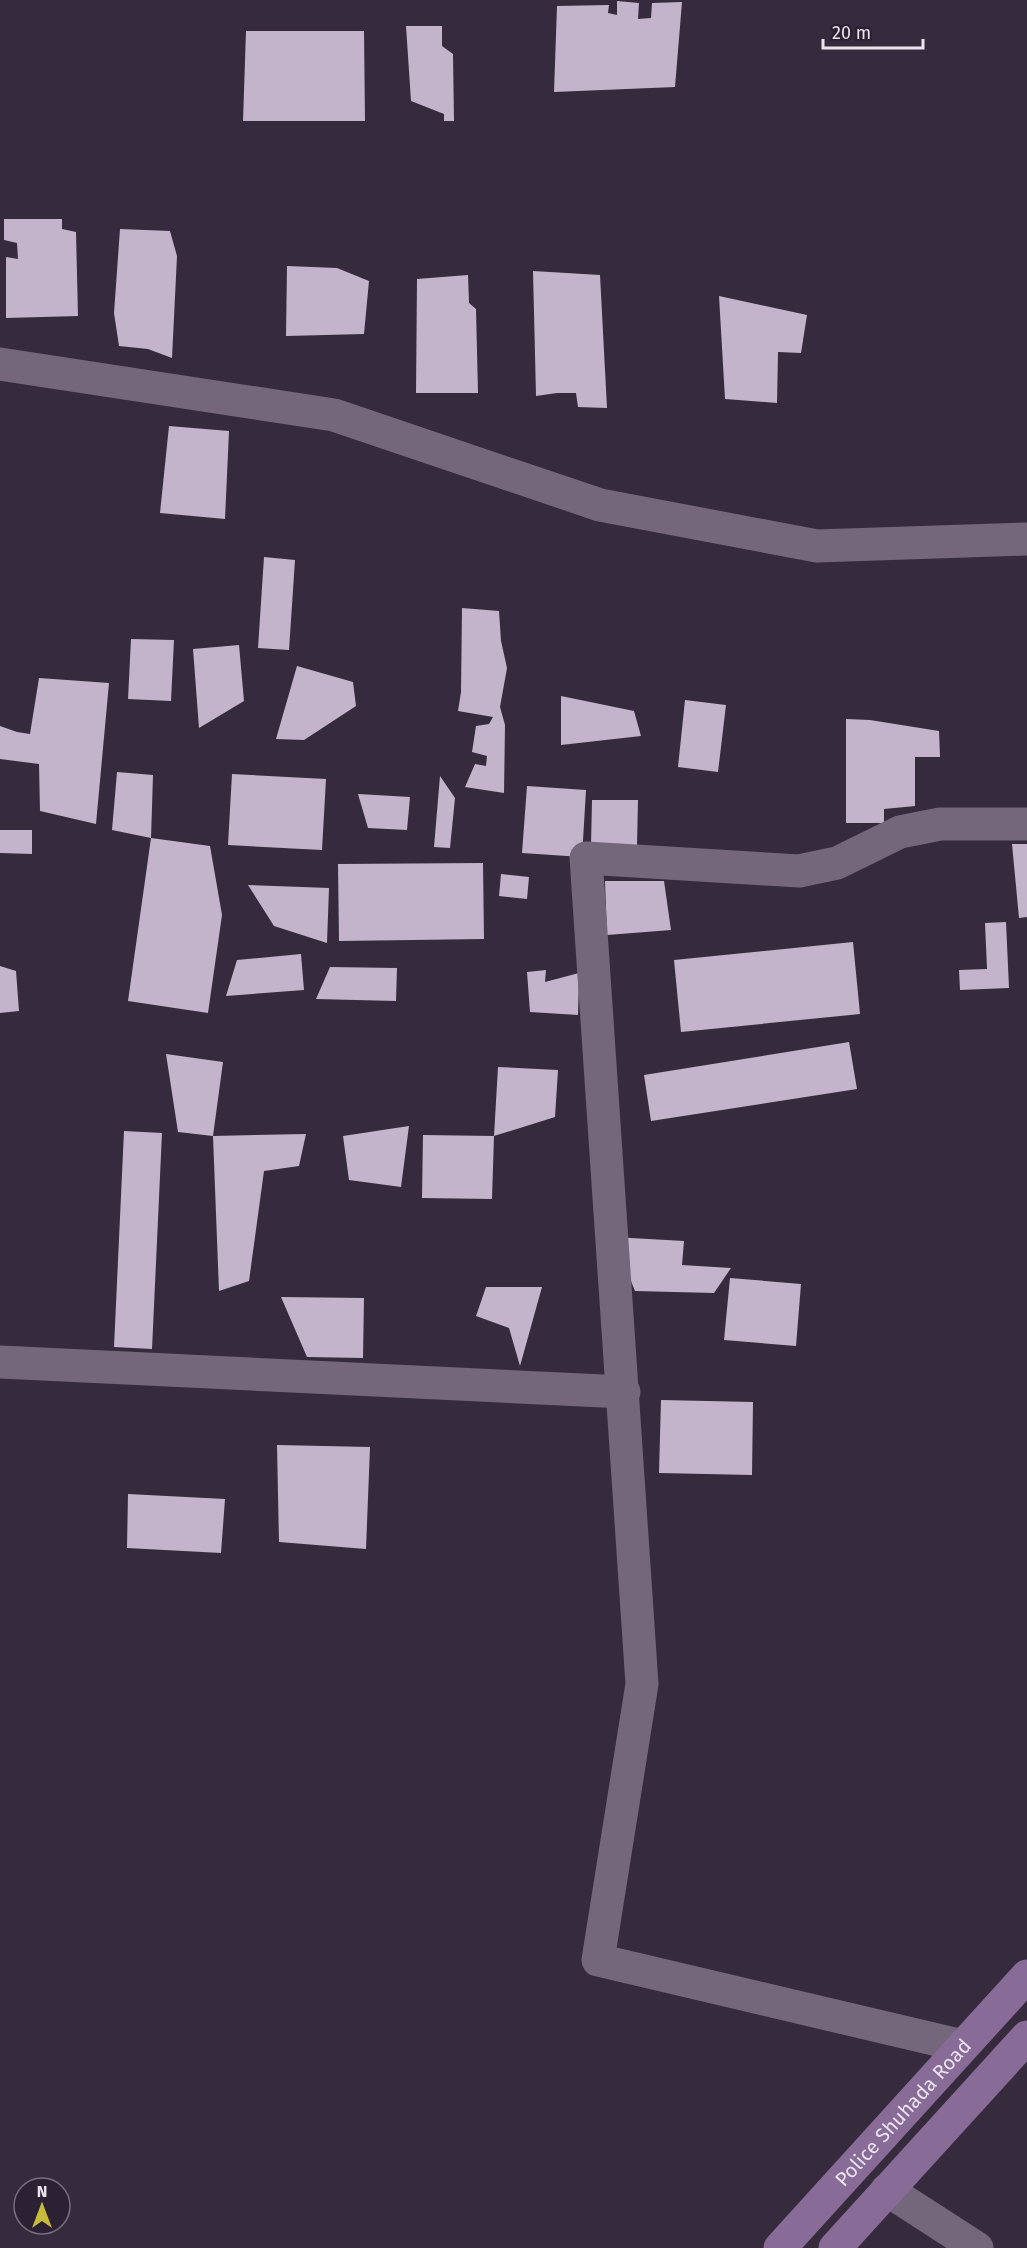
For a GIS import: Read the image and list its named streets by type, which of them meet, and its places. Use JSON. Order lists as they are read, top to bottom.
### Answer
{
  "streets": {
    "main road": ["Police Shuhada Road"]
  },
  "scale_bar": "20 m",
  "north": "top"
}
